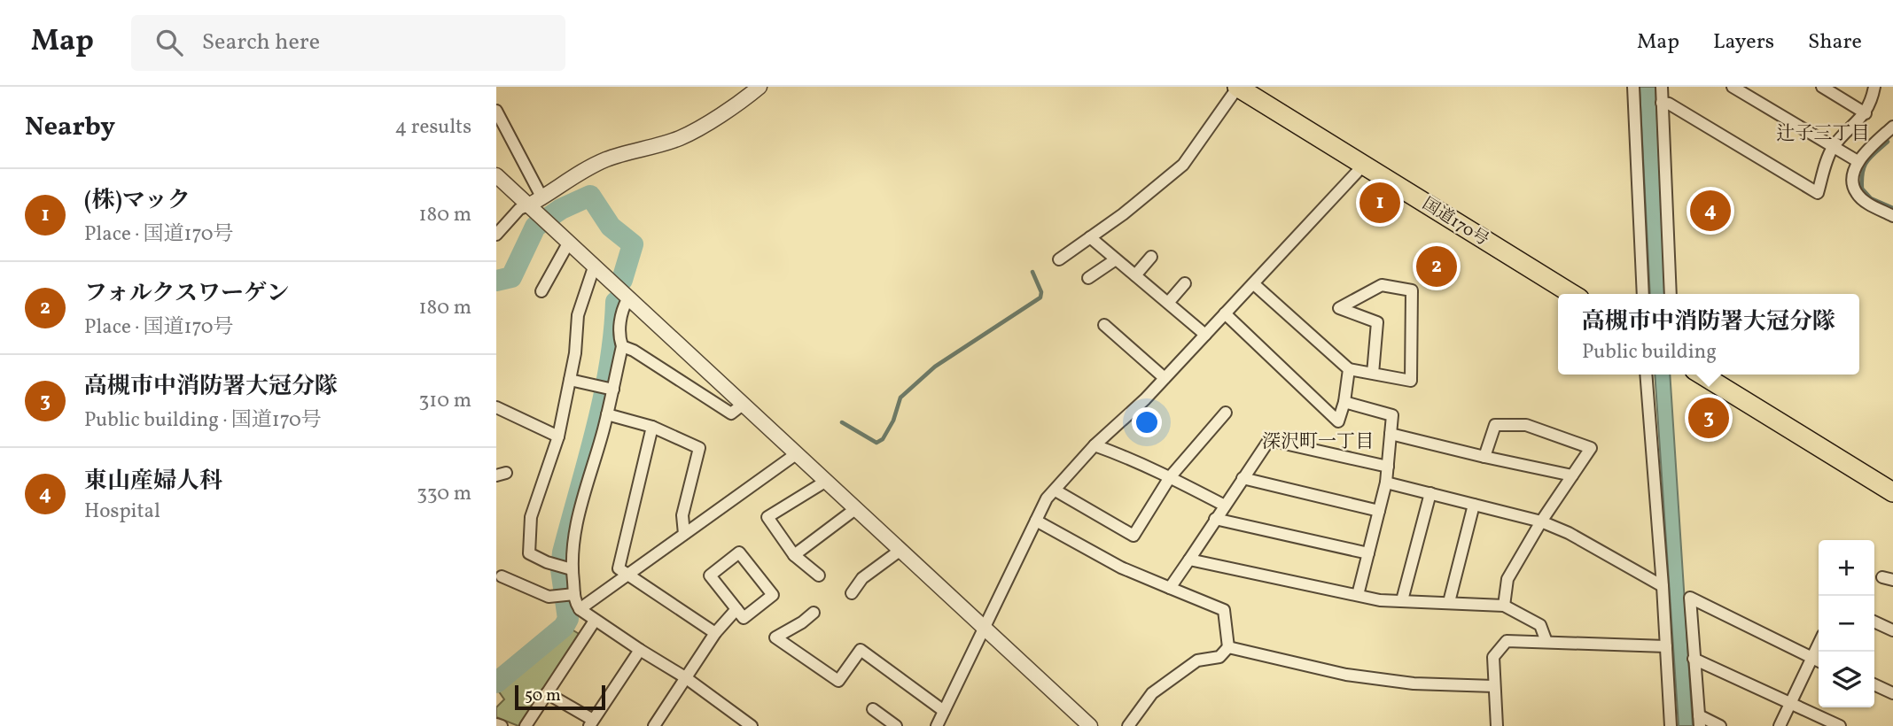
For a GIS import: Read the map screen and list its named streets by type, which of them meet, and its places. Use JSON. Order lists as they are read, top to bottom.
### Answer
{
  "streets": {
    "highway": ["国道170号"]
  },
  "districts": ["辻子三丁目", "深沢町一丁目"],
  "scale_bar": "50 m",
  "page": {
    "header": "Map",
    "search": "Search here",
    "nav": ["Map", "Layers", "Share"],
    "heading": ["Nearby", "4 results"],
    "list": [
      {
        "mark": "1",
        "name": "(株)マック",
        "note": "Place · 国道170号",
        "value": "180 m"
      },
      {
        "mark": "2",
        "name": "フォルクスワーゲン",
        "note": "Place · 国道170号",
        "value": "180 m"
      },
      {
        "mark": "3",
        "name": "高槻市中消防署大冠分隊",
        "note": "Public building · 国道170号",
        "value": "310 m"
      },
      {
        "mark": "4",
        "name": "東山産婦人科",
        "note": "Hospital",
        "value": "330 m"
      }
    ],
    "pins": [
      "1",
      "4",
      "2",
      "3"
    ],
    "popup": ["高槻市中消防署大冠分隊", "Public building"],
    "map_buttons": ["+", "−"],
    "scale": "50 m"
  }
}
